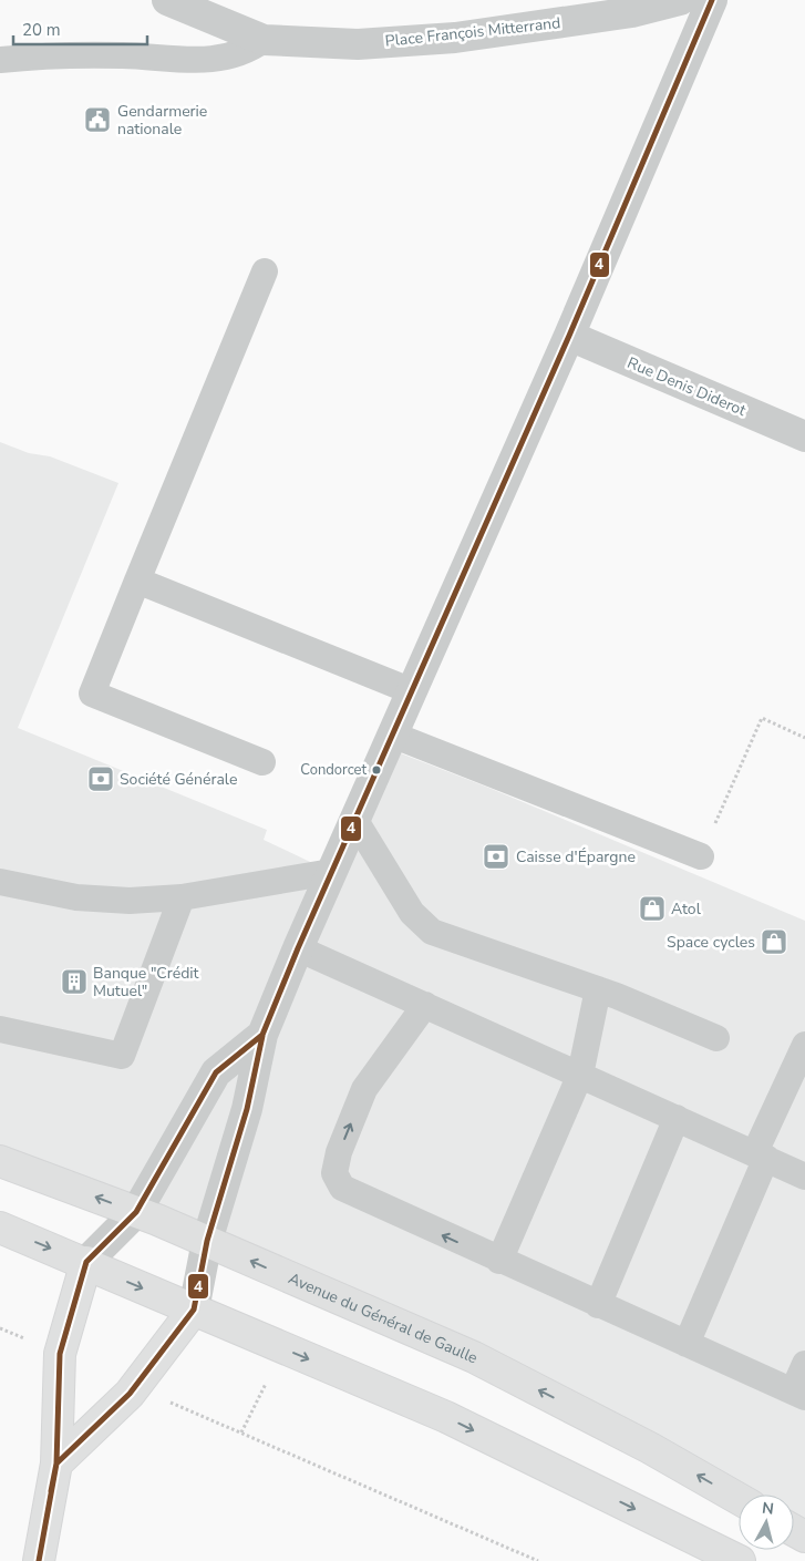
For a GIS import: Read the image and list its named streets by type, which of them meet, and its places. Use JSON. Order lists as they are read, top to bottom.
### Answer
{
  "streets": {
    "main road": ["Avenue du Général de Gaulle"],
    "street": ["Place François Mitterrand", "Rue Denis Diderot"]
  },
  "places": {
    "public building": ["Gendarmerie nationale"],
    "other": ["Condorcet"],
    "bank": ["Société Générale", "Caisse d'Épargne"],
    "shop": ["Atol", "Space cycles"],
    "building": ["Banque \"Crédit Mutuel\""]
  },
  "lines": ["transit line 4"],
  "scale_bar": "20 m",
  "north": "top"
}
